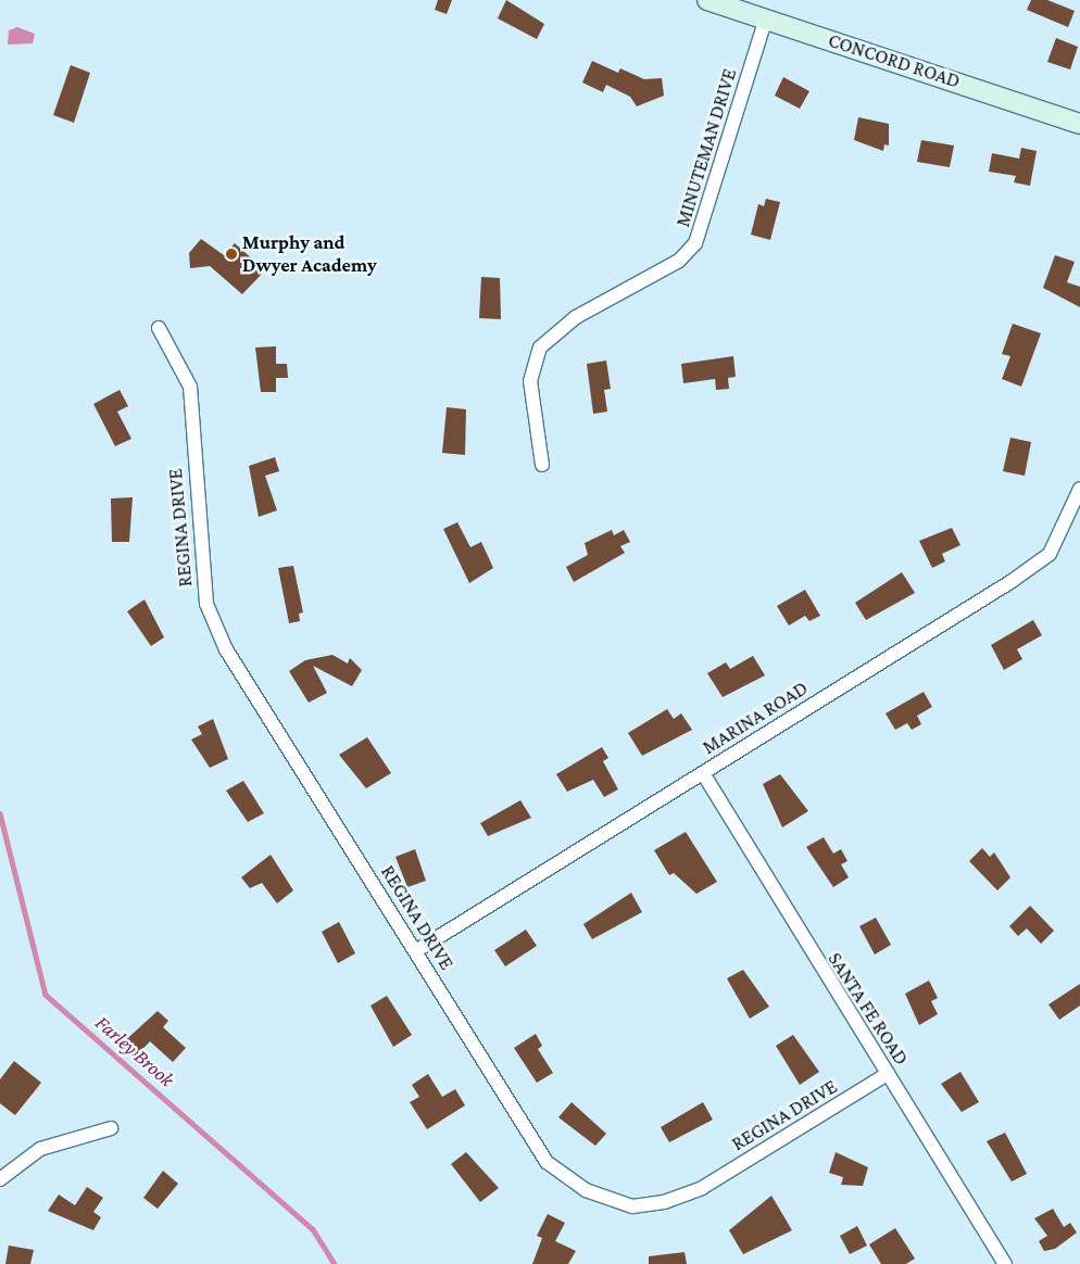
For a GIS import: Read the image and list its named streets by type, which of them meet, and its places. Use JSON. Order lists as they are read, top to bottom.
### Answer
{
  "streets": {
    "main road": ["CONCORD ROAD"],
    "street": [
      "MINUTEMAN DRIVE",
      "REGINA DRIVE",
      "MARINA ROAD",
      "SANTA FE ROAD"
    ]
  },
  "crossings": [
    ["CONCORD ROAD", "MINUTEMAN DRIVE"],
    ["REGINA DRIVE", "MARINA ROAD"],
    ["REGINA DRIVE", "SANTA FE ROAD"],
    ["MARINA ROAD", "SANTA FE ROAD"]
  ],
  "water": ["Farley Brook"],
  "places": ["Murphy and Dwyer Academy"]
}
